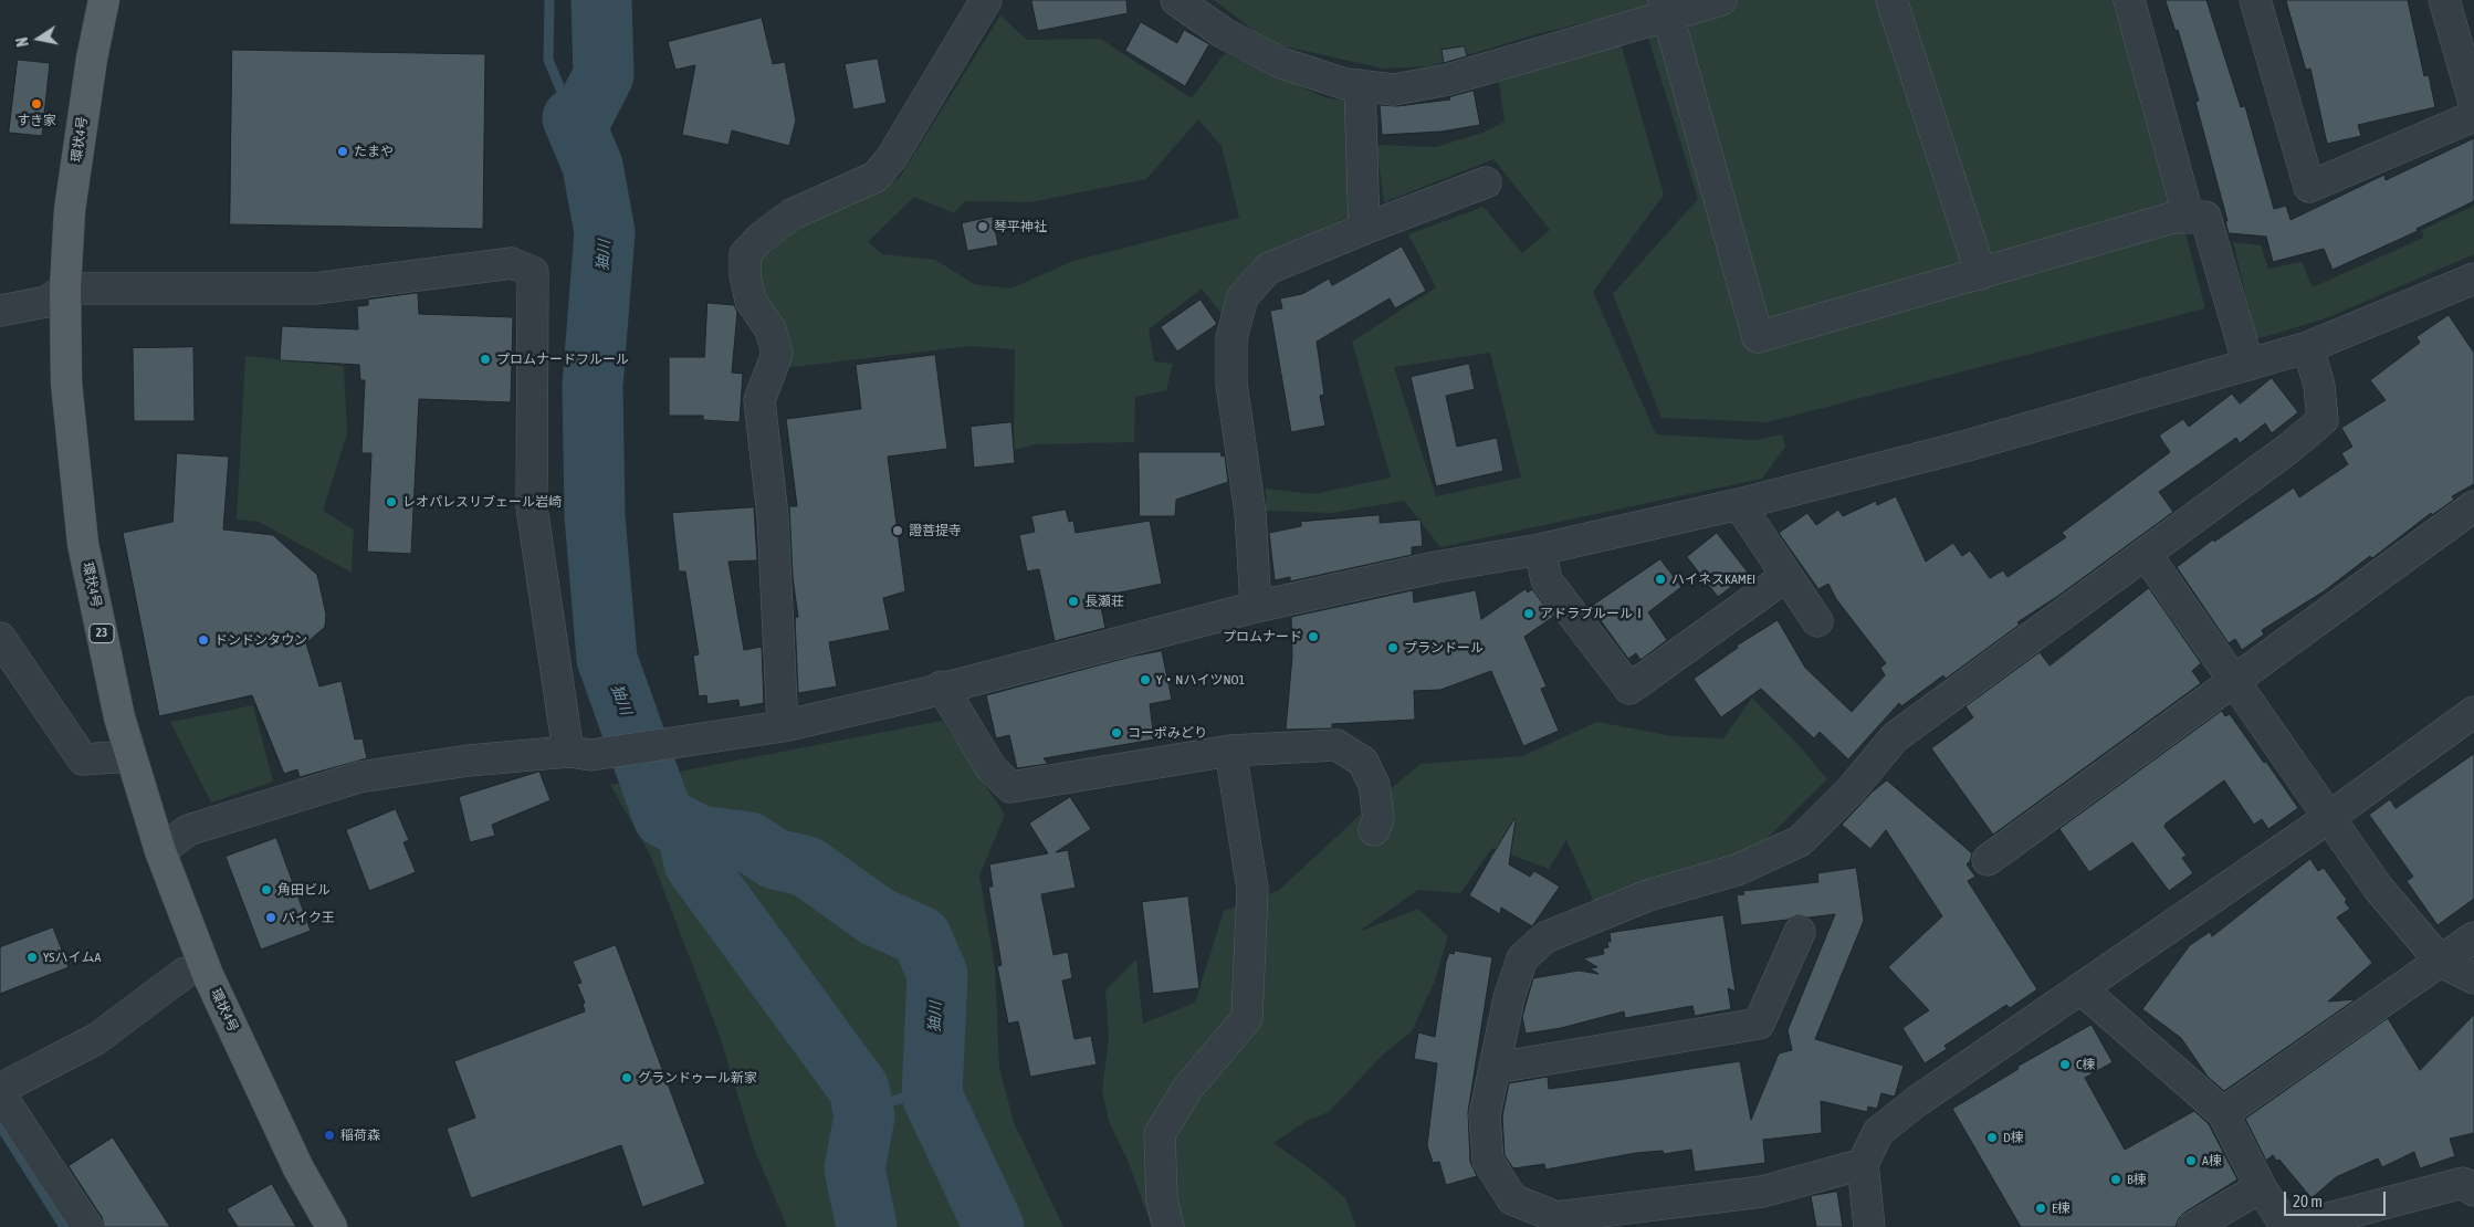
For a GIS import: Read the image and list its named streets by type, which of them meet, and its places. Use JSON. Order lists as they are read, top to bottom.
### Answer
{
  "streets": {
    "main road": ["環状4号", "23"]
  },
  "water": ["㹨川"],
  "places": [
    "すき家",
    "たまや",
    "琴平神社",
    "プロムナードフルール",
    "レオパレスリブェール岩崎",
    "證菩提寺",
    "ハイネスKAMEI",
    "長瀬荘",
    "アドラブルールⅠ",
    "プロムナード",
    "ドンドンタウン",
    "プランドール",
    "Y・NハイツNO1",
    "コーポみどり",
    "角田ビル",
    "バイク王",
    "YSハイムA",
    "C棟",
    "グランドゥール新家",
    "稲荷森",
    "D棟",
    "A棟",
    "B棟",
    "E棟"
  ],
  "scale_bar": "20 m",
  "north": "left"
}
